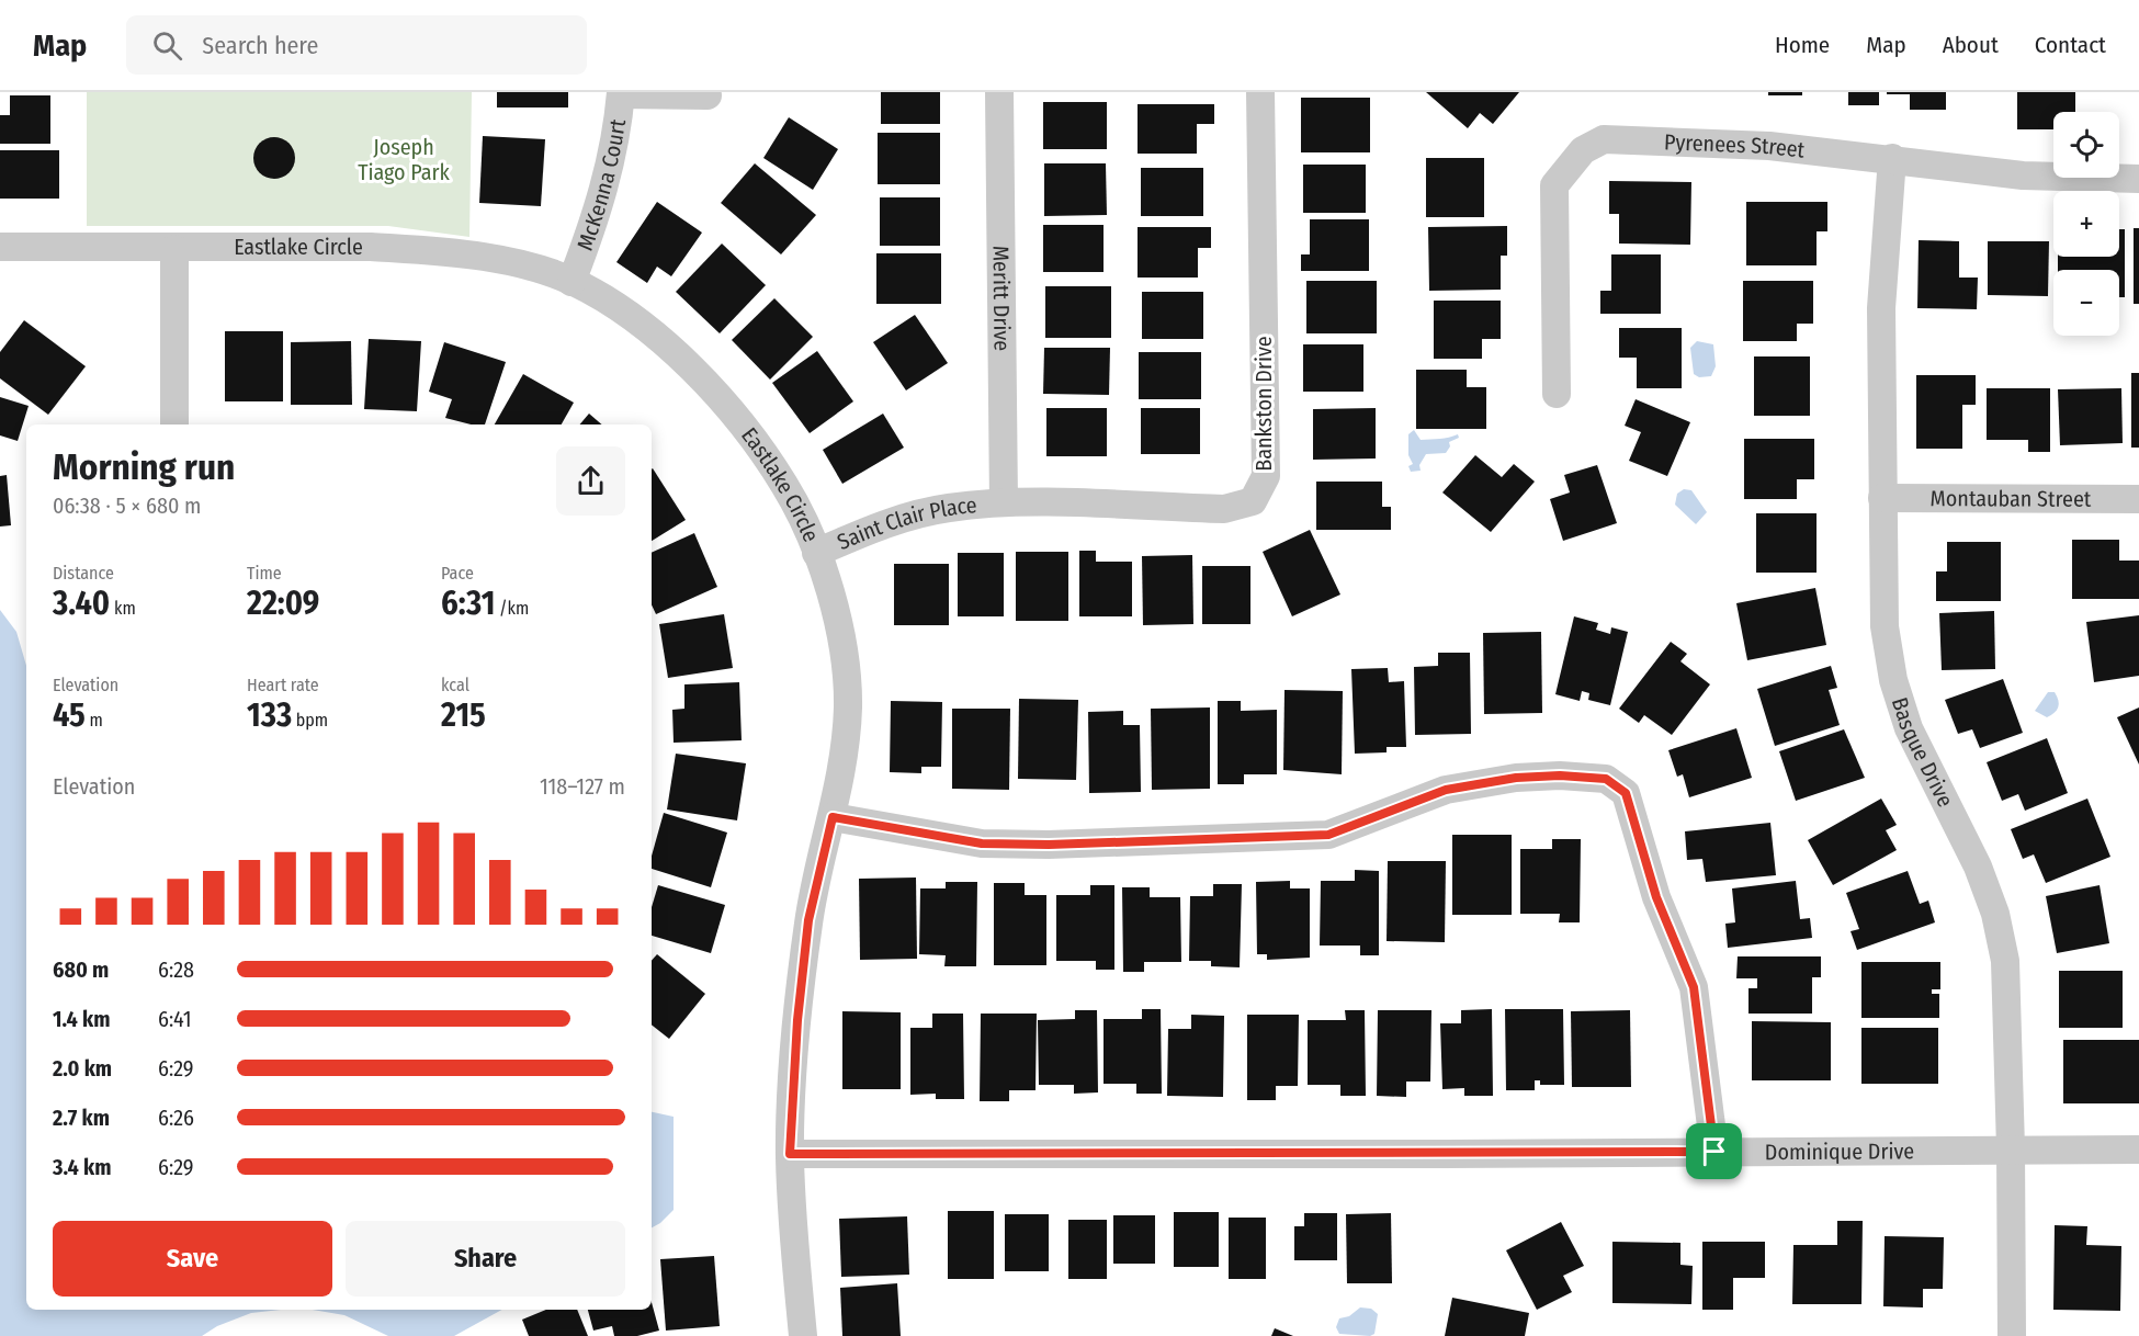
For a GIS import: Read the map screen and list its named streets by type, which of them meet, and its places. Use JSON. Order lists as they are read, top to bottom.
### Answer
{
  "streets": {
    "street": [
      "Pyrenees Street",
      "McKenna Court",
      "Eastlake Circle",
      "Meritt Drive",
      "Bankston Drive",
      "Montauban Street",
      "Saint Clair Place",
      "Basque Drive",
      "Dominique Drive"
    ]
  },
  "crossings": [
    ["Pyrenees Street", "Basque Drive"],
    ["McKenna Court", "Eastlake Circle"],
    ["Eastlake Circle", "Saint Clair Place"],
    ["Eastlake Circle", "Dominique Drive"],
    ["Meritt Drive", "Bankston Drive"],
    ["Meritt Drive", "Saint Clair Place"],
    ["Bankston Drive", "Saint Clair Place"],
    ["Montauban Street", "Basque Drive"],
    ["Basque Drive", "Dominique Drive"]
  ],
  "parks": ["Joseph Tiago Park"],
  "page": {
    "header": "Map",
    "search": "Search here",
    "nav": [
      "Home",
      "Map",
      "About",
      "Contact"
    ],
    "map_buttons": ["+", "−"],
    "heading": ["Morning run", "06:38 · 5 × 680 m"],
    "stats": [
      ["Distance", "3.40 km"],
      ["Time", "22:09"],
      ["Pace", "6:31 /km"],
      ["Elevation", "45 m"],
      ["Heart rate", "133 bpm"],
      ["kcal", "215"]
    ],
    "chart": ["Elevation", "118–127 m"],
    "list": [
      {
        "name": "680 m",
        "note": "6:28"
      },
      {
        "name": "1.4 km",
        "note": "6:41"
      },
      {
        "name": "2.0 km",
        "note": "6:29"
      },
      {
        "name": "2.7 km",
        "note": "6:26"
      },
      {
        "name": "3.4 km",
        "note": "6:29"
      }
    ],
    "buttons": ["Save", "Share"]
  }
}
